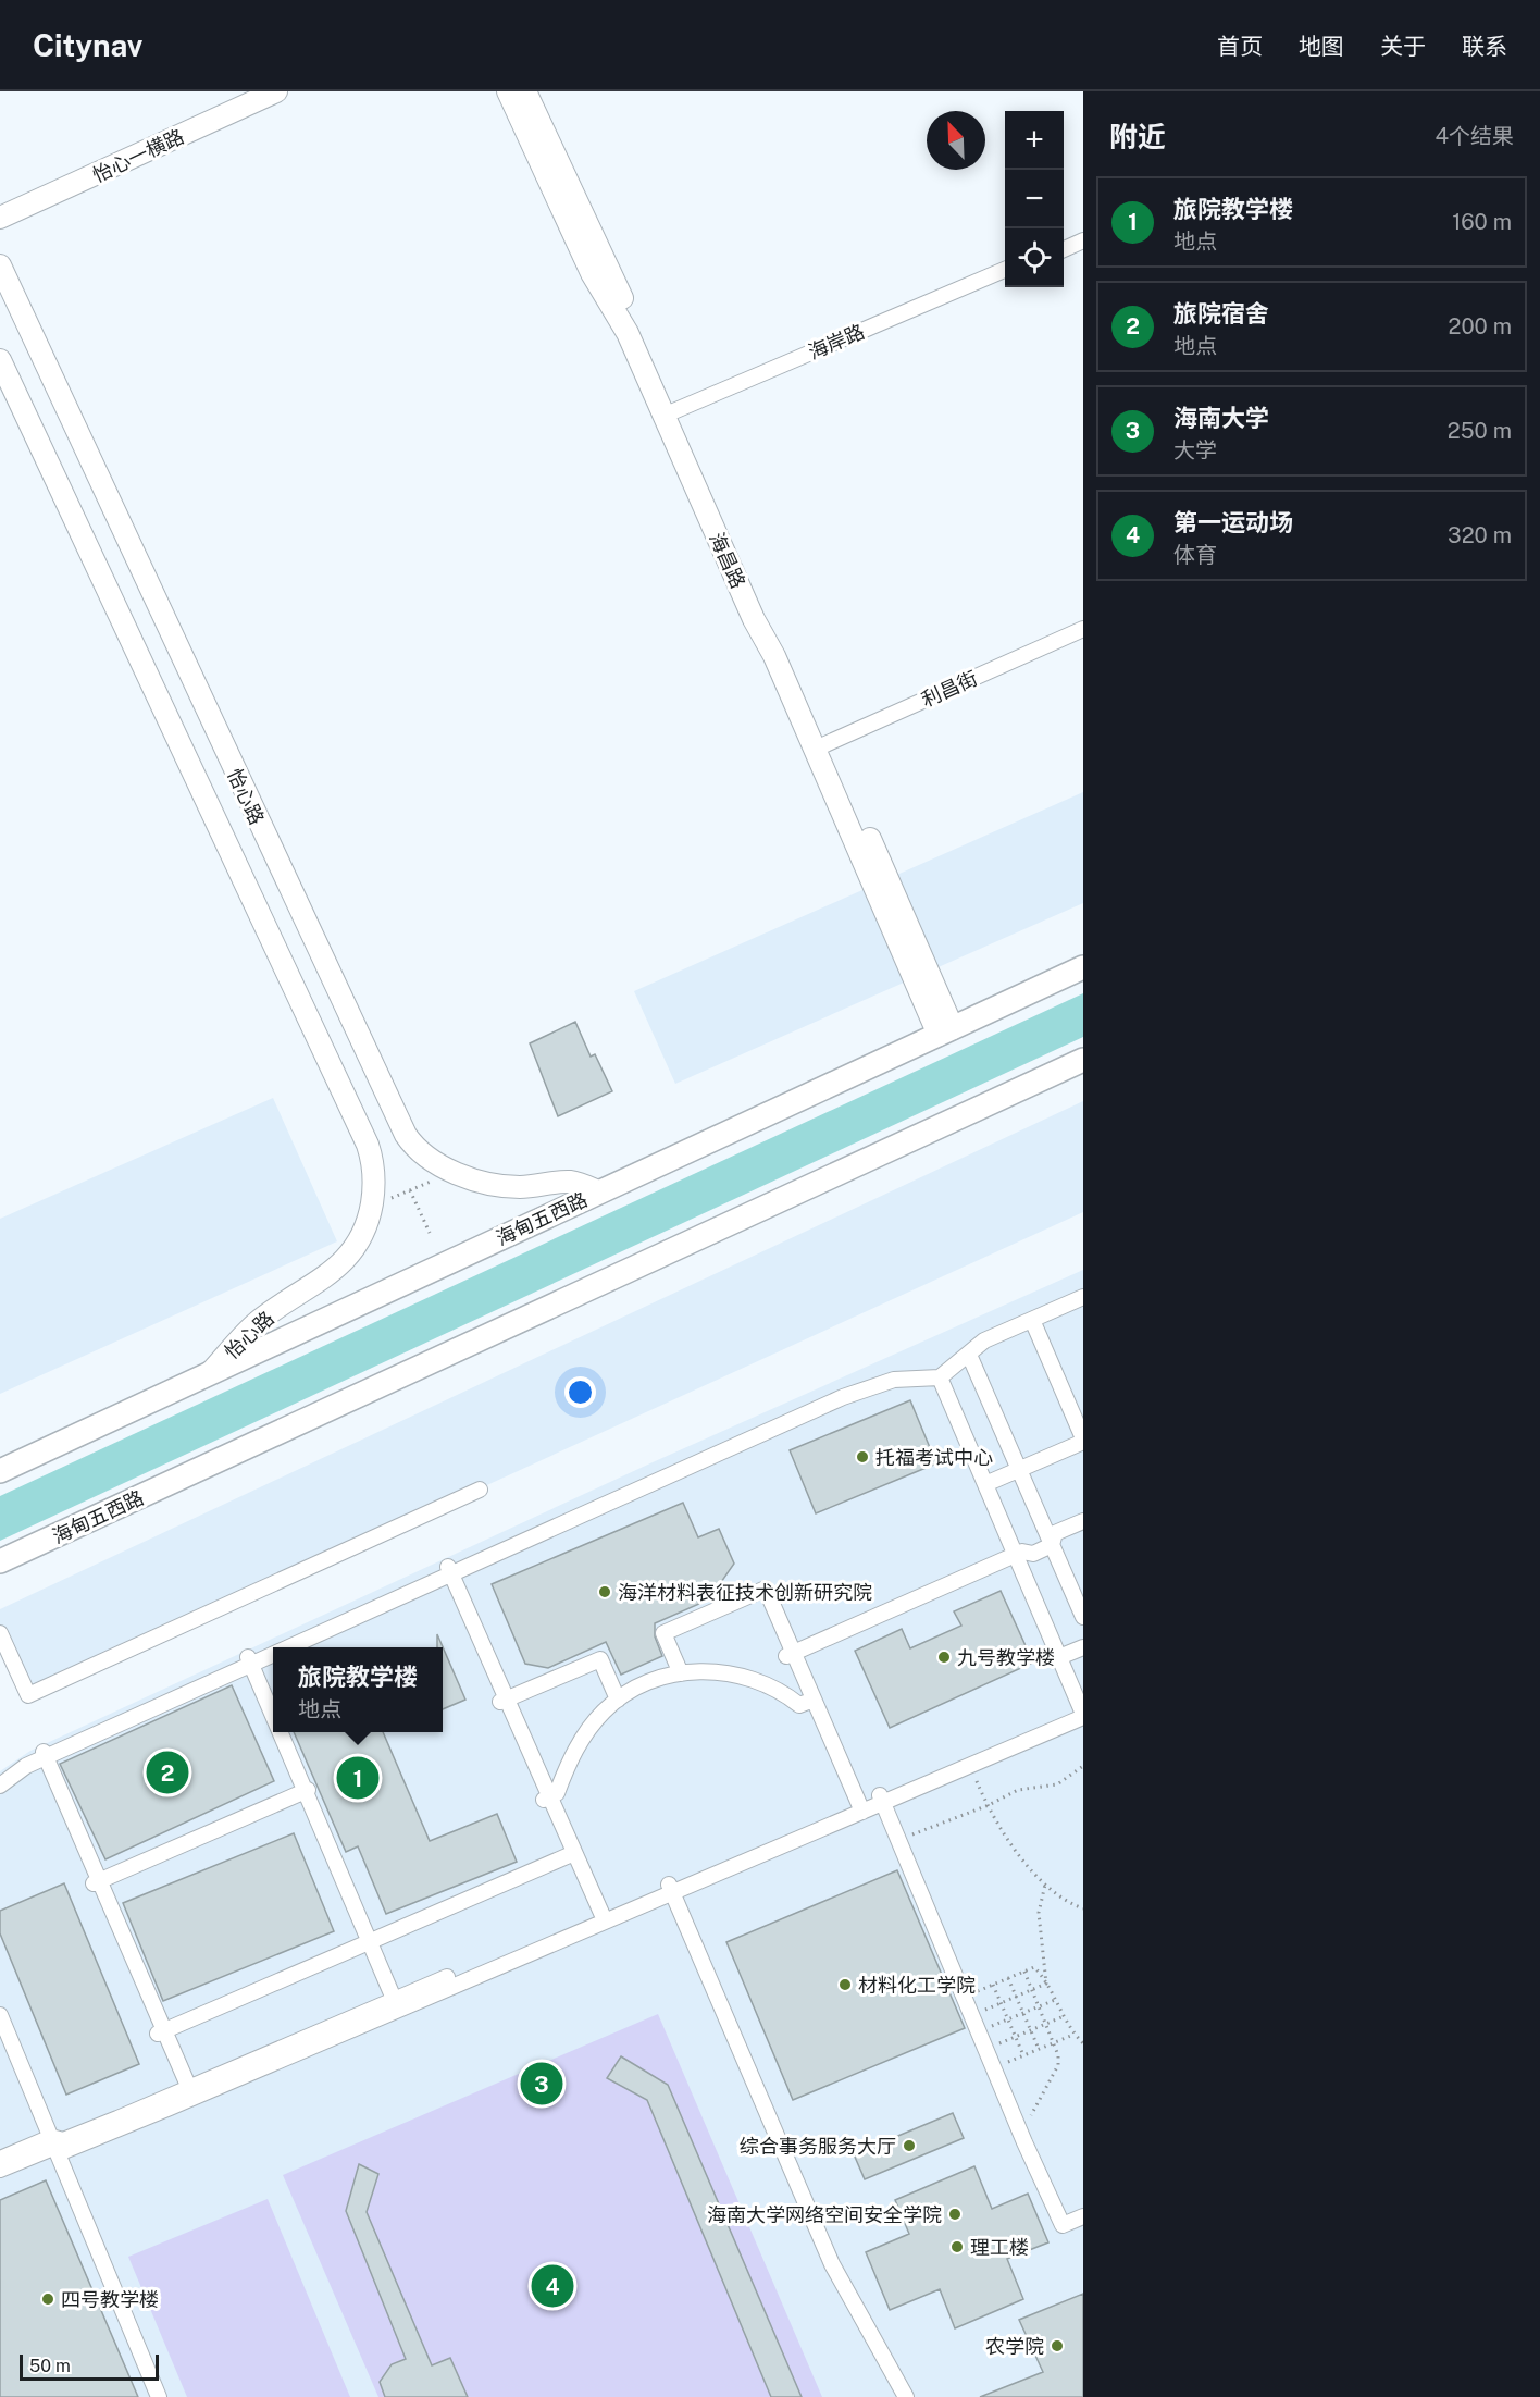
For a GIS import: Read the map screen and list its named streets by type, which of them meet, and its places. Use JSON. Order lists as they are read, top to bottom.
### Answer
{
  "streets": {
    "main road": ["海甸五西路"],
    "street": [
      "怡心一横路",
      "海岸路",
      "海昌路",
      "利昌街",
      "怡心路"
    ]
  },
  "crossings": [
    ["海岸路", "海昌路"],
    ["海昌路", "利昌街"],
    ["海昌路", "海甸五西路"],
    ["怡心路", "海甸五西路"]
  ],
  "places": [
    "托福考试中心",
    "海洋材料表征技术创新研究院",
    "九号教学楼",
    "材料化工学院",
    "综合事务服务大厅",
    "海南大学网络空间安全学院",
    "理工楼",
    "四号教学楼",
    "农学院"
  ],
  "scale_bar": "50 m",
  "north": "top left",
  "page": {
    "header": "Citynav",
    "nav": [
      "首页",
      "地图",
      "关于",
      "联系"
    ],
    "heading": ["附近", "4个结果"],
    "map_buttons": ["+", "−"],
    "list": [
      {
        "mark": "1",
        "name": "旅院教学楼",
        "note": "地点",
        "value": "160 m"
      },
      {
        "mark": "2",
        "name": "旅院宿舍",
        "note": "地点",
        "value": "200 m"
      },
      {
        "mark": "3",
        "name": "海南大学",
        "note": "大学",
        "value": "250 m"
      },
      {
        "mark": "4",
        "name": "第一运动场",
        "note": "体育",
        "value": "320 m"
      }
    ],
    "popup": ["旅院教学楼", "地点"],
    "pins": [
      "2",
      "1",
      "3",
      "4"
    ],
    "scale": "50 m"
  }
}
